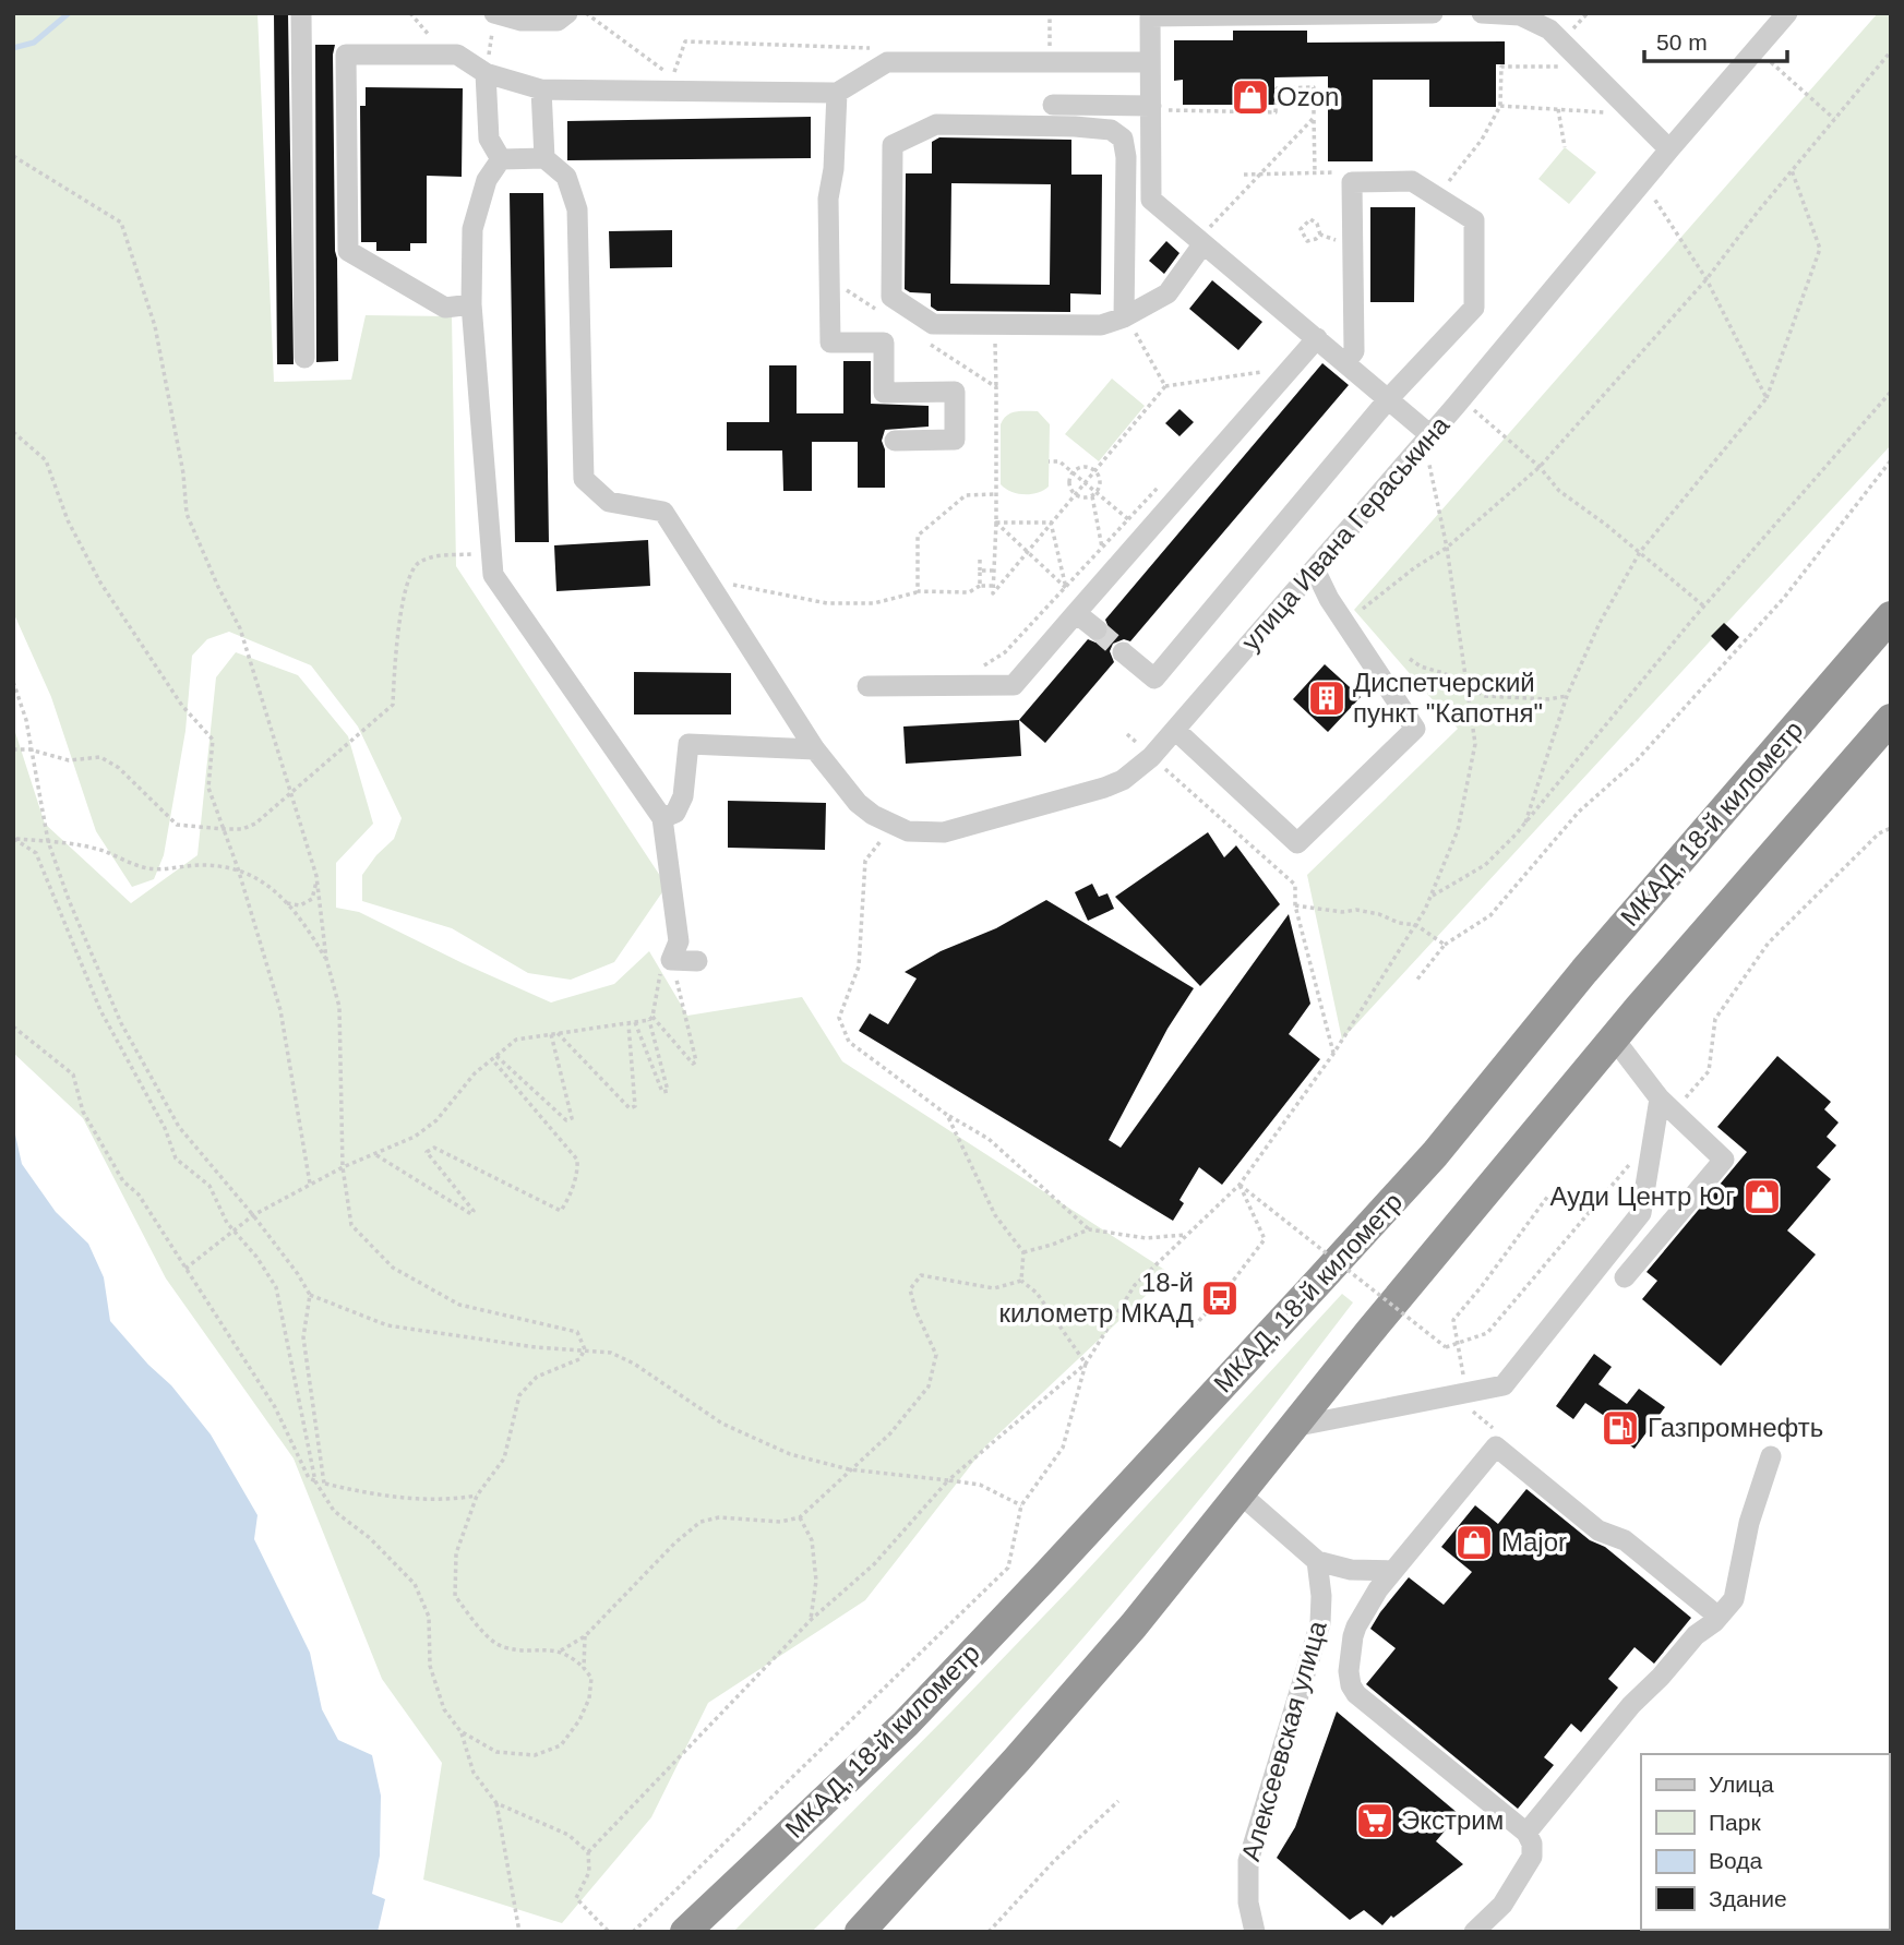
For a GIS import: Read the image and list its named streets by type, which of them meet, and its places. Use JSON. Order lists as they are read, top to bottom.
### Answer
{
  "streets": {
    "highway": ["МКАД, 18-й километр"],
    "street": ["улица Ивана Гераськина", "Алексеевская улица"]
  },
  "places": {
    "shop": ["Ozon", "Ауди Центр Юг", "Major"],
    "building": ["Диспетчерский пункт \"Капотня\""],
    "bus stop": ["18-й километр МКАД"],
    "fuel station": ["Газпромнефть"],
    "supermarket": ["Экстрим"]
  },
  "legend": [
    "Улица",
    "Парк",
    "Вода",
    "Здание"
  ],
  "scale_bar": "50 m"
}
